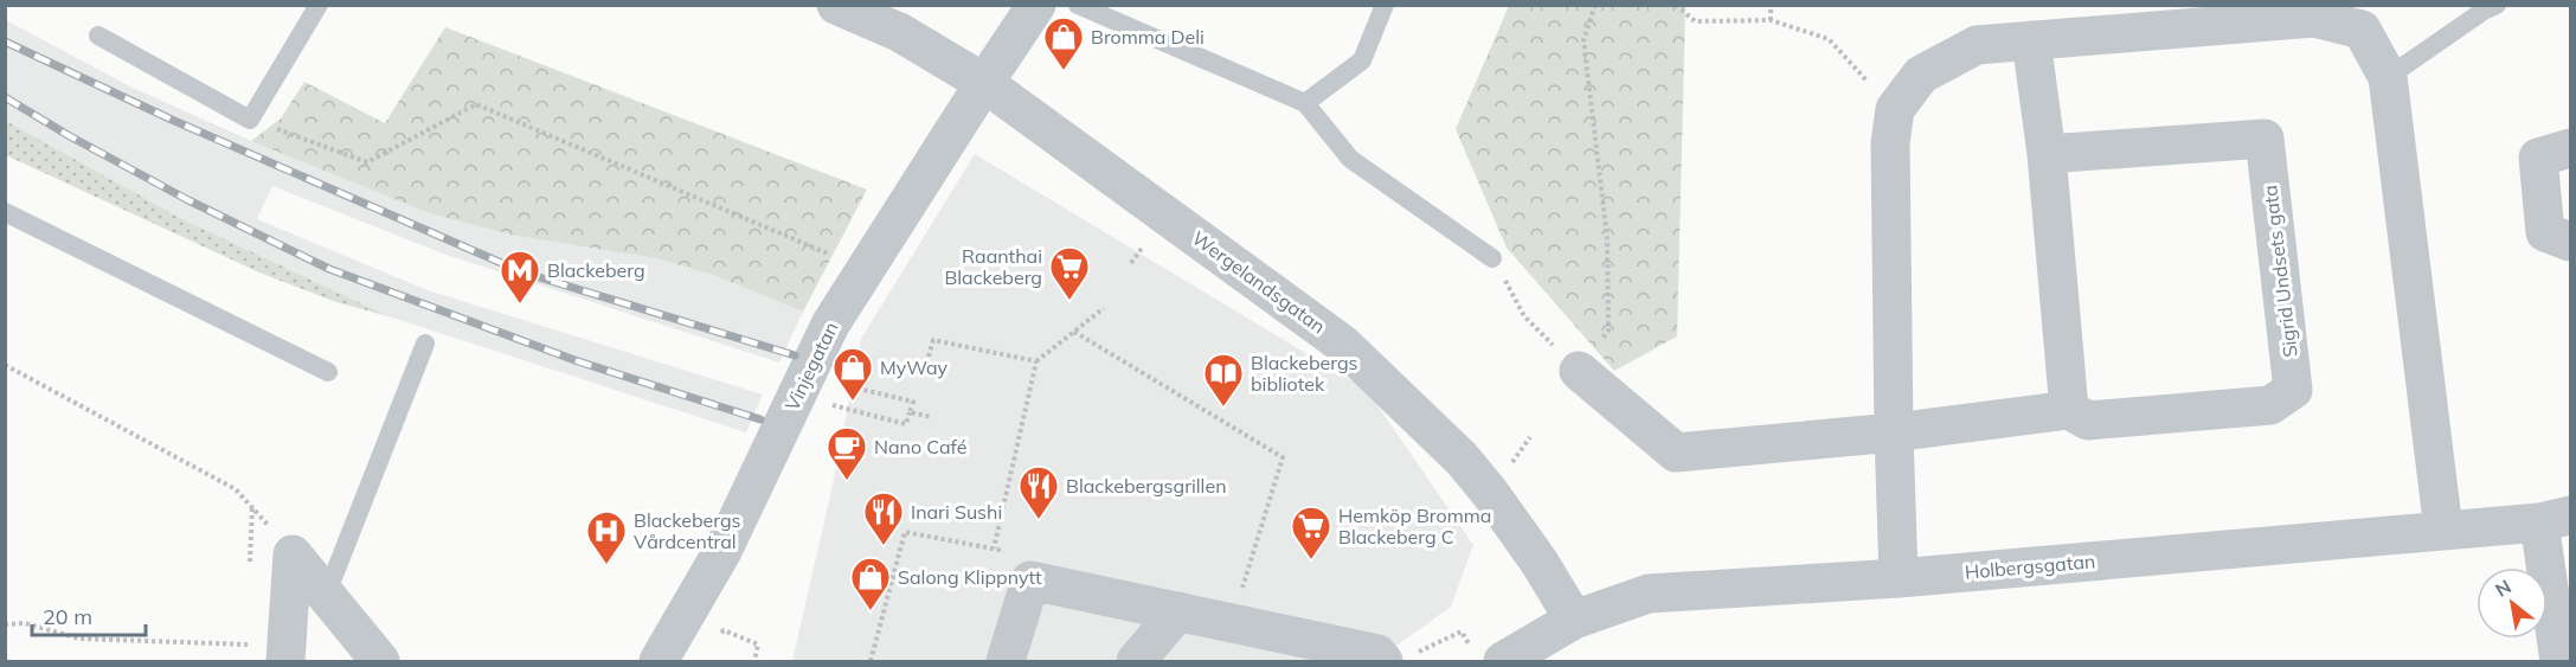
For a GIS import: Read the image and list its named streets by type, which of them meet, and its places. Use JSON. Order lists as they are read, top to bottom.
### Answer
{
  "streets": {
    "street": [
      "Sigrid Undsets gata",
      "Wergelandsgatan",
      "Vinjegatan",
      "Holbergsgatan"
    ]
  },
  "crossings": [
    ["Wergelandsgatan", "Vinjegatan"],
    ["Wergelandsgatan", "Holbergsgatan"]
  ],
  "places": {
    "shop": ["Bromma Deli", "MyWay", "Salong Klippnytt"],
    "supermarket": ["Raanthai Blackeberg", "Hemköp Bromma Blackeberg C"],
    "metro station": ["Blackeberg"],
    "library": ["Blackebergs bibliotek"],
    "cafe": ["Nano Café"],
    "restaurant": ["Blackebergsgrillen", "Inari Sushi"],
    "hospital": ["Blackebergs Vårdcentral"]
  },
  "scale_bar": "20 m",
  "north": "top left"
}
